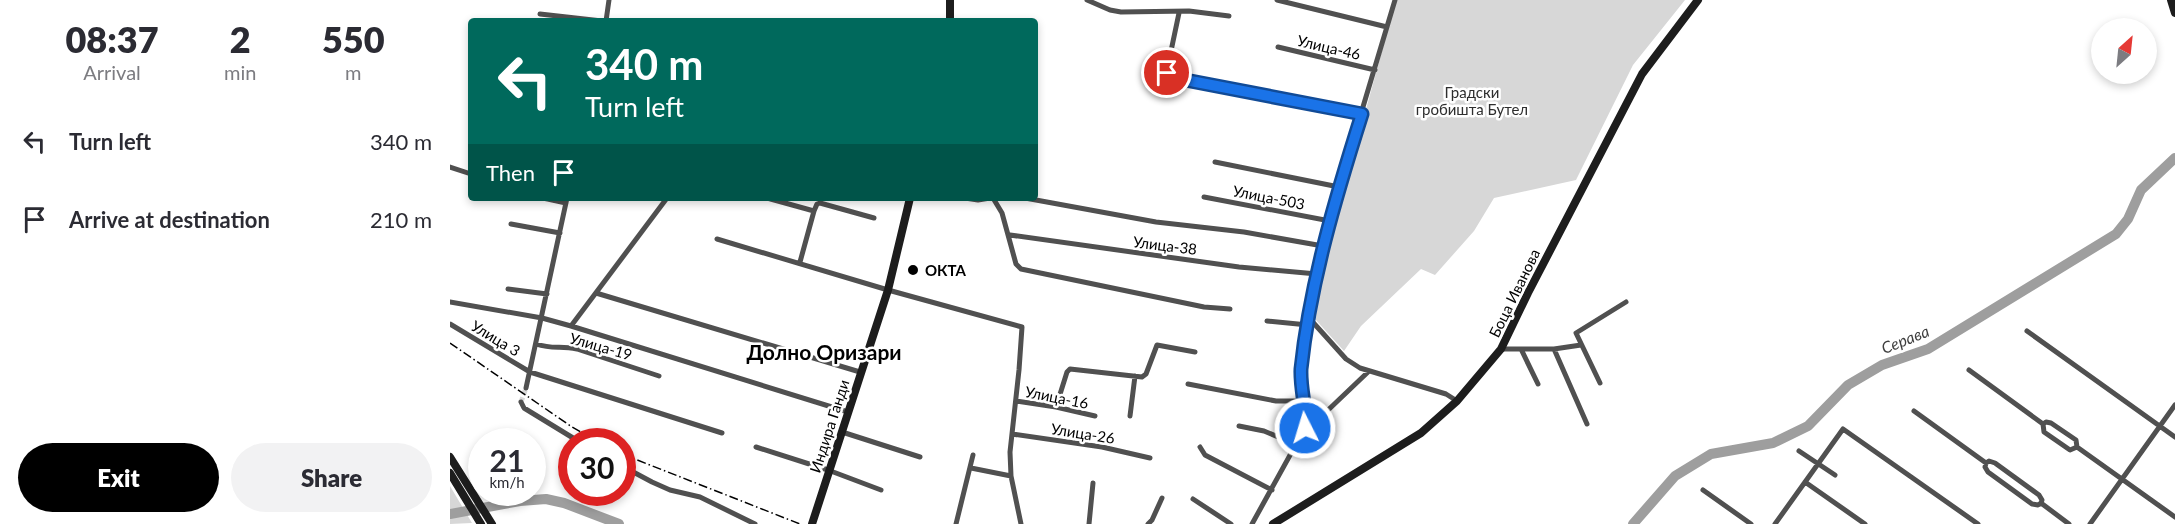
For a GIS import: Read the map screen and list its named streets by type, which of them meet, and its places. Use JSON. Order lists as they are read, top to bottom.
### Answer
{
  "streets": {
    "street": [
      "Улица-46",
      "Улица-503",
      "Улица-38",
      "Боца Иванова",
      "Улица 3",
      "Улица-19",
      "Улица-16",
      "Индира Ганди",
      "Улица-26"
    ]
  },
  "districts": ["Долно Оризари"],
  "water": ["Серава"],
  "parks": ["Градски гробишта Бутел"],
  "places": ["ОКТА"],
  "north": "top right",
  "page": {
    "eta": [
      "08:37",
      "Arrival",
      "2",
      "min",
      "550",
      "m"
    ],
    "turn": ["340 m", "Turn left"],
    "list": [
      {
        "name": "Turn left",
        "value": "340 m"
      },
      {
        "name": "Arrive at destination",
        "value": "210 m"
      }
    ],
    "then": "Then",
    "speed": "21 km/h",
    "limit": "30",
    "buttons": ["Exit", "Share"]
  }
}
